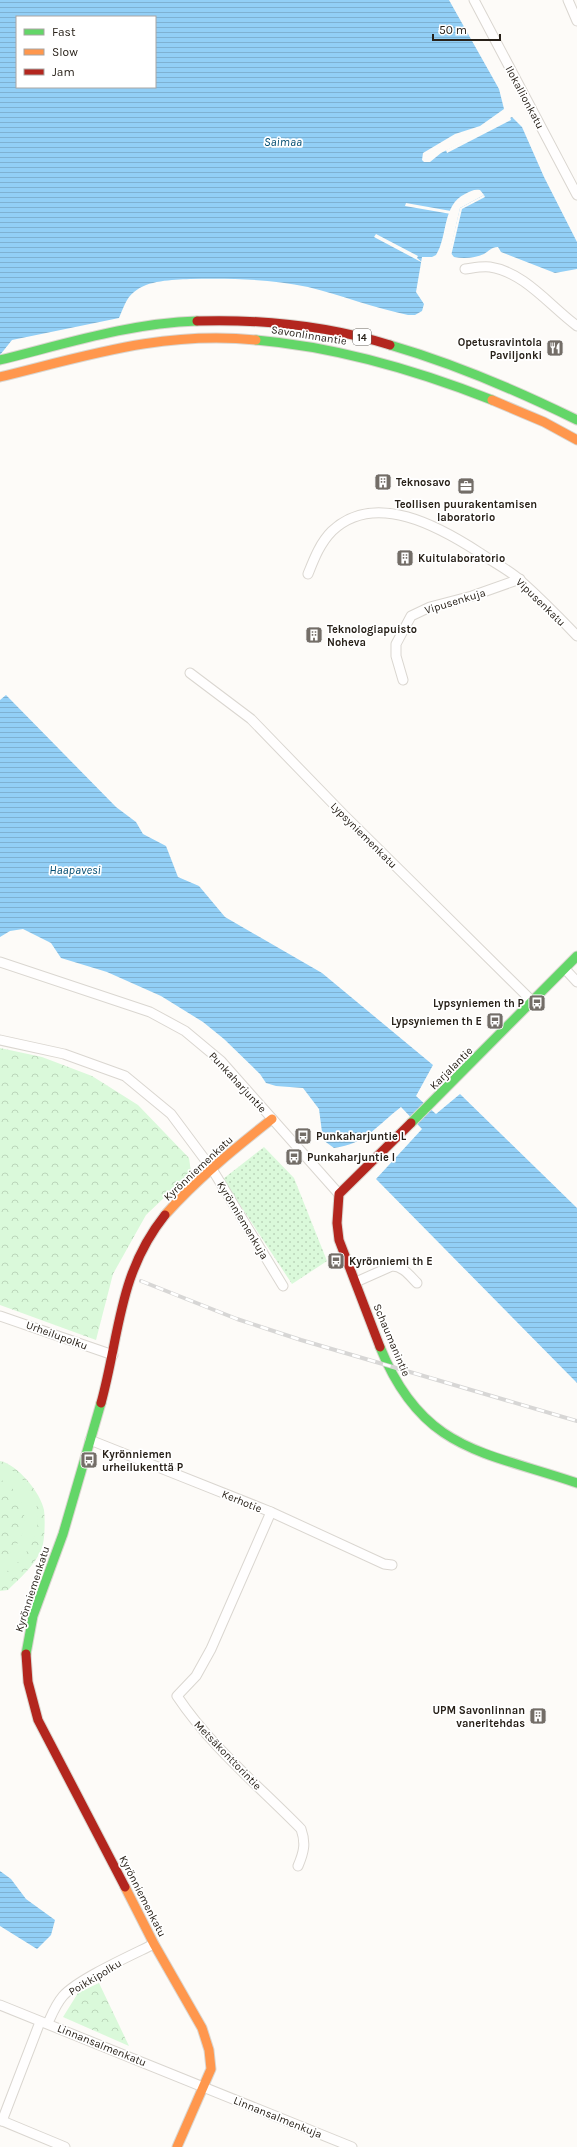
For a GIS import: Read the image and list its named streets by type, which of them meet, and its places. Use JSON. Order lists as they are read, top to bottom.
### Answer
{
  "streets": {
    "main road": [
      "Savonlinnantie",
      "14",
      "Karjalantie",
      "Kyrönniemenkatu",
      "Schaumanintie"
    ],
    "street": [
      "Ilokallionkatu",
      "Vipusenkuja",
      "Vipusenkatu",
      "Lypsyniemenkatu",
      "Punkaharjuntie",
      "Kyrönniemenkuja",
      "Urheilupolku",
      "Kerhotie",
      "Metsäkonttorintie",
      "Poikkipolku",
      "Linnansalmenkatu",
      "Linnansalmenkuja"
    ]
  },
  "crossings": [
    ["Vipusenkuja", "Vipusenkatu"],
    ["Lypsyniemenkatu", "Karjalantie"],
    ["Karjalantie", "Punkaharjuntie"],
    ["Karjalantie", "Schaumanintie"],
    ["Punkaharjuntie", "Kyrönniemenkatu"],
    ["Punkaharjuntie", "Schaumanintie"],
    ["Kyrönniemenkatu", "Kyrönniemenkuja"],
    ["Kyrönniemenkatu", "Urheilupolku"],
    ["Kyrönniemenkatu", "Kerhotie"],
    ["Kyrönniemenkatu", "Poikkipolku"],
    ["Kyrönniemenkatu", "Linnansalmenkatu"],
    ["Kyrönniemenkatu", "Linnansalmenkuja"],
    ["Kerhotie", "Metsäkonttorintie"],
    ["Poikkipolku", "Linnansalmenkatu"],
    ["Linnansalmenkatu", "Linnansalmenkuja"]
  ],
  "water": ["Saimaa", "Haapavesi"],
  "places": {
    "restaurant": ["Opetusravintola Paviljonki"],
    "building": [
      "Teknosavo",
      "Kuitulaboratorio",
      "Teknologiapuisto Noheva",
      "UPM Savonlinnan vaneritehdas"
    ],
    "office": ["Teollisen puurakentamisen laboratorio"],
    "bus stop": [
      "Lypsyniemen th P",
      "Lypsyniemen th E",
      "Punkaharjuntie L",
      "Punkaharjuntie I",
      "Kyrönniemi th E",
      "Kyrönniemen urheilukenttä P"
    ]
  },
  "legend": ["Fast", "Slow", "Jam"],
  "scale_bar": "50 m"
}
